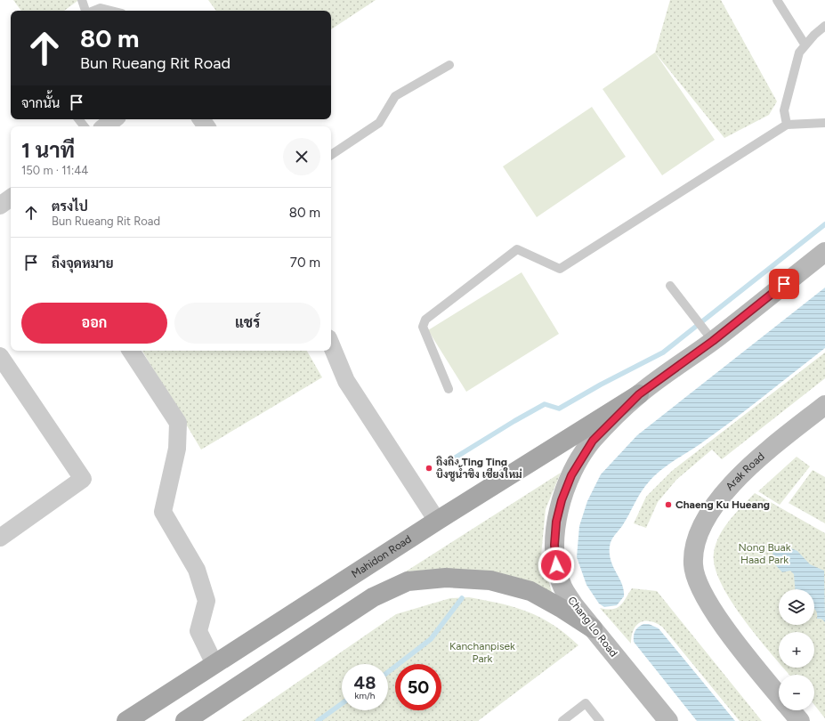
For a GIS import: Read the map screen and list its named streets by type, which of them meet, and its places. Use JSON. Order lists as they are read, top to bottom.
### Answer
{
  "streets": {
    "main road": ["Arak Road", "Mahidon Road", "Chang Lo Road"]
  },
  "crossings": [
    ["Mahidon Road", "Chang Lo Road"]
  ],
  "parks": ["Nong Buak Haad Park", "Kanchanpisek Park"],
  "places": ["ถิงถิง Ting Ting บิงซูน้ำขิง เชียงใหม่", "Chaeng Ku Hueang"],
  "page": {
    "turn": ["80 m", "Bun Rueang Rit Road"],
    "then": "จากนั้น",
    "heading": ["1 นาที", "150 m · 11:44"],
    "list": [
      {
        "name": "ตรงไป",
        "note": "Bun Rueang Rit Road",
        "value": "80 m"
      },
      {
        "name": "ถึงจุดหมาย",
        "value": "70 m"
      }
    ],
    "buttons": ["ออก", "แชร์"],
    "map_buttons": ["+", "−"],
    "speed": "48 km/h",
    "limit": "50"
  }
}
